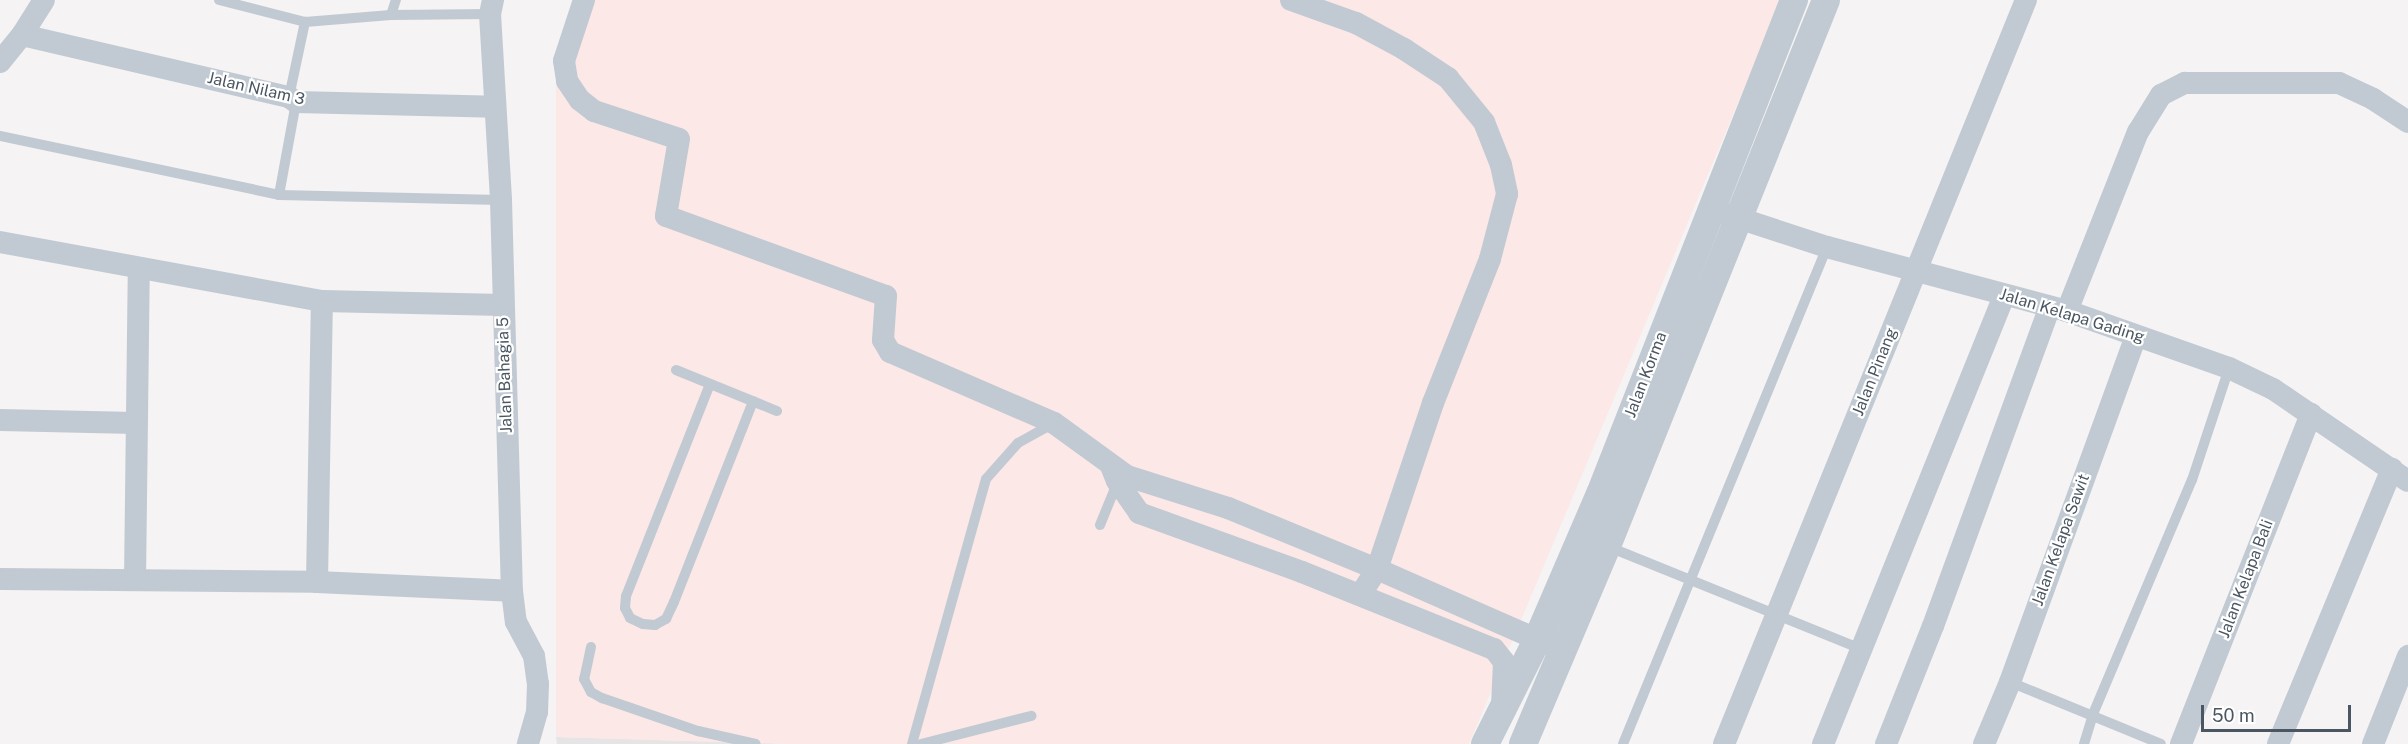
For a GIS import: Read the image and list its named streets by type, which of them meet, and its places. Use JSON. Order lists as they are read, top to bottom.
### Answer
{
  "streets": {
    "street": [
      "Jalan Nilam 3",
      "Jalan Kelapa Gading",
      "Jalan Pinang",
      "Jalan Bahagia 5",
      "Jalan Korma",
      "Jalan Kelapa Sawit",
      "Jalan Kelapa Bali"
    ]
  },
  "crossings": [
    ["Jalan Nilam 3", "Jalan Bahagia 5"],
    ["Jalan Kelapa Gading", "Jalan Pinang"],
    ["Jalan Kelapa Gading", "Jalan Korma"],
    ["Jalan Kelapa Gading", "Jalan Kelapa Sawit"],
    ["Jalan Kelapa Gading", "Jalan Kelapa Bali"]
  ],
  "scale_bar": "50 m"
}
